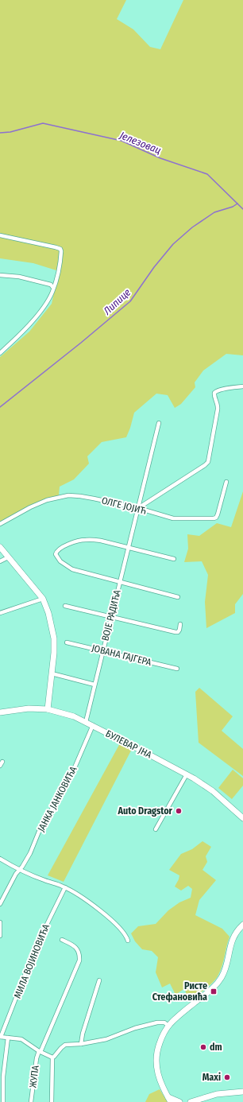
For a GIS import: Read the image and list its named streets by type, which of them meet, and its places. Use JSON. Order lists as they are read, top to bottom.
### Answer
{
  "streets": {
    "main road": ["БУЛЕВАР ЈНА"],
    "street": [
      "ОЛГЕ ЈОЈИЋ",
      "ВОЈЕ РАДИЋА",
      "ЈОВАНА ГАЈГЕРА",
      "ЈАНКА ЈАНКОВИЋА",
      "МИЛА ВОЈИНОВИЋА",
      "ЖУПА"
    ]
  },
  "crossings": [
    ["ОЛГЕ ЈОЈИЋ", "ВОЈЕ РАДИЋА"],
    ["ВОЈЕ РАДИЋА", "ЈОВАНА ГАЈГЕРА"],
    ["ВОЈЕ РАДИЋА", "БУЛЕВАР ЈНА"],
    ["БУЛЕВАР ЈНА", "ЈАНКА ЈАНКОВИЋА"]
  ],
  "water": ["Јелезовац", "Липице"],
  "places": {
    "other": ["Auto Dragstor", "dm", "Maxi"],
    "transit": ["Ристе Стефановића"]
  }
}
